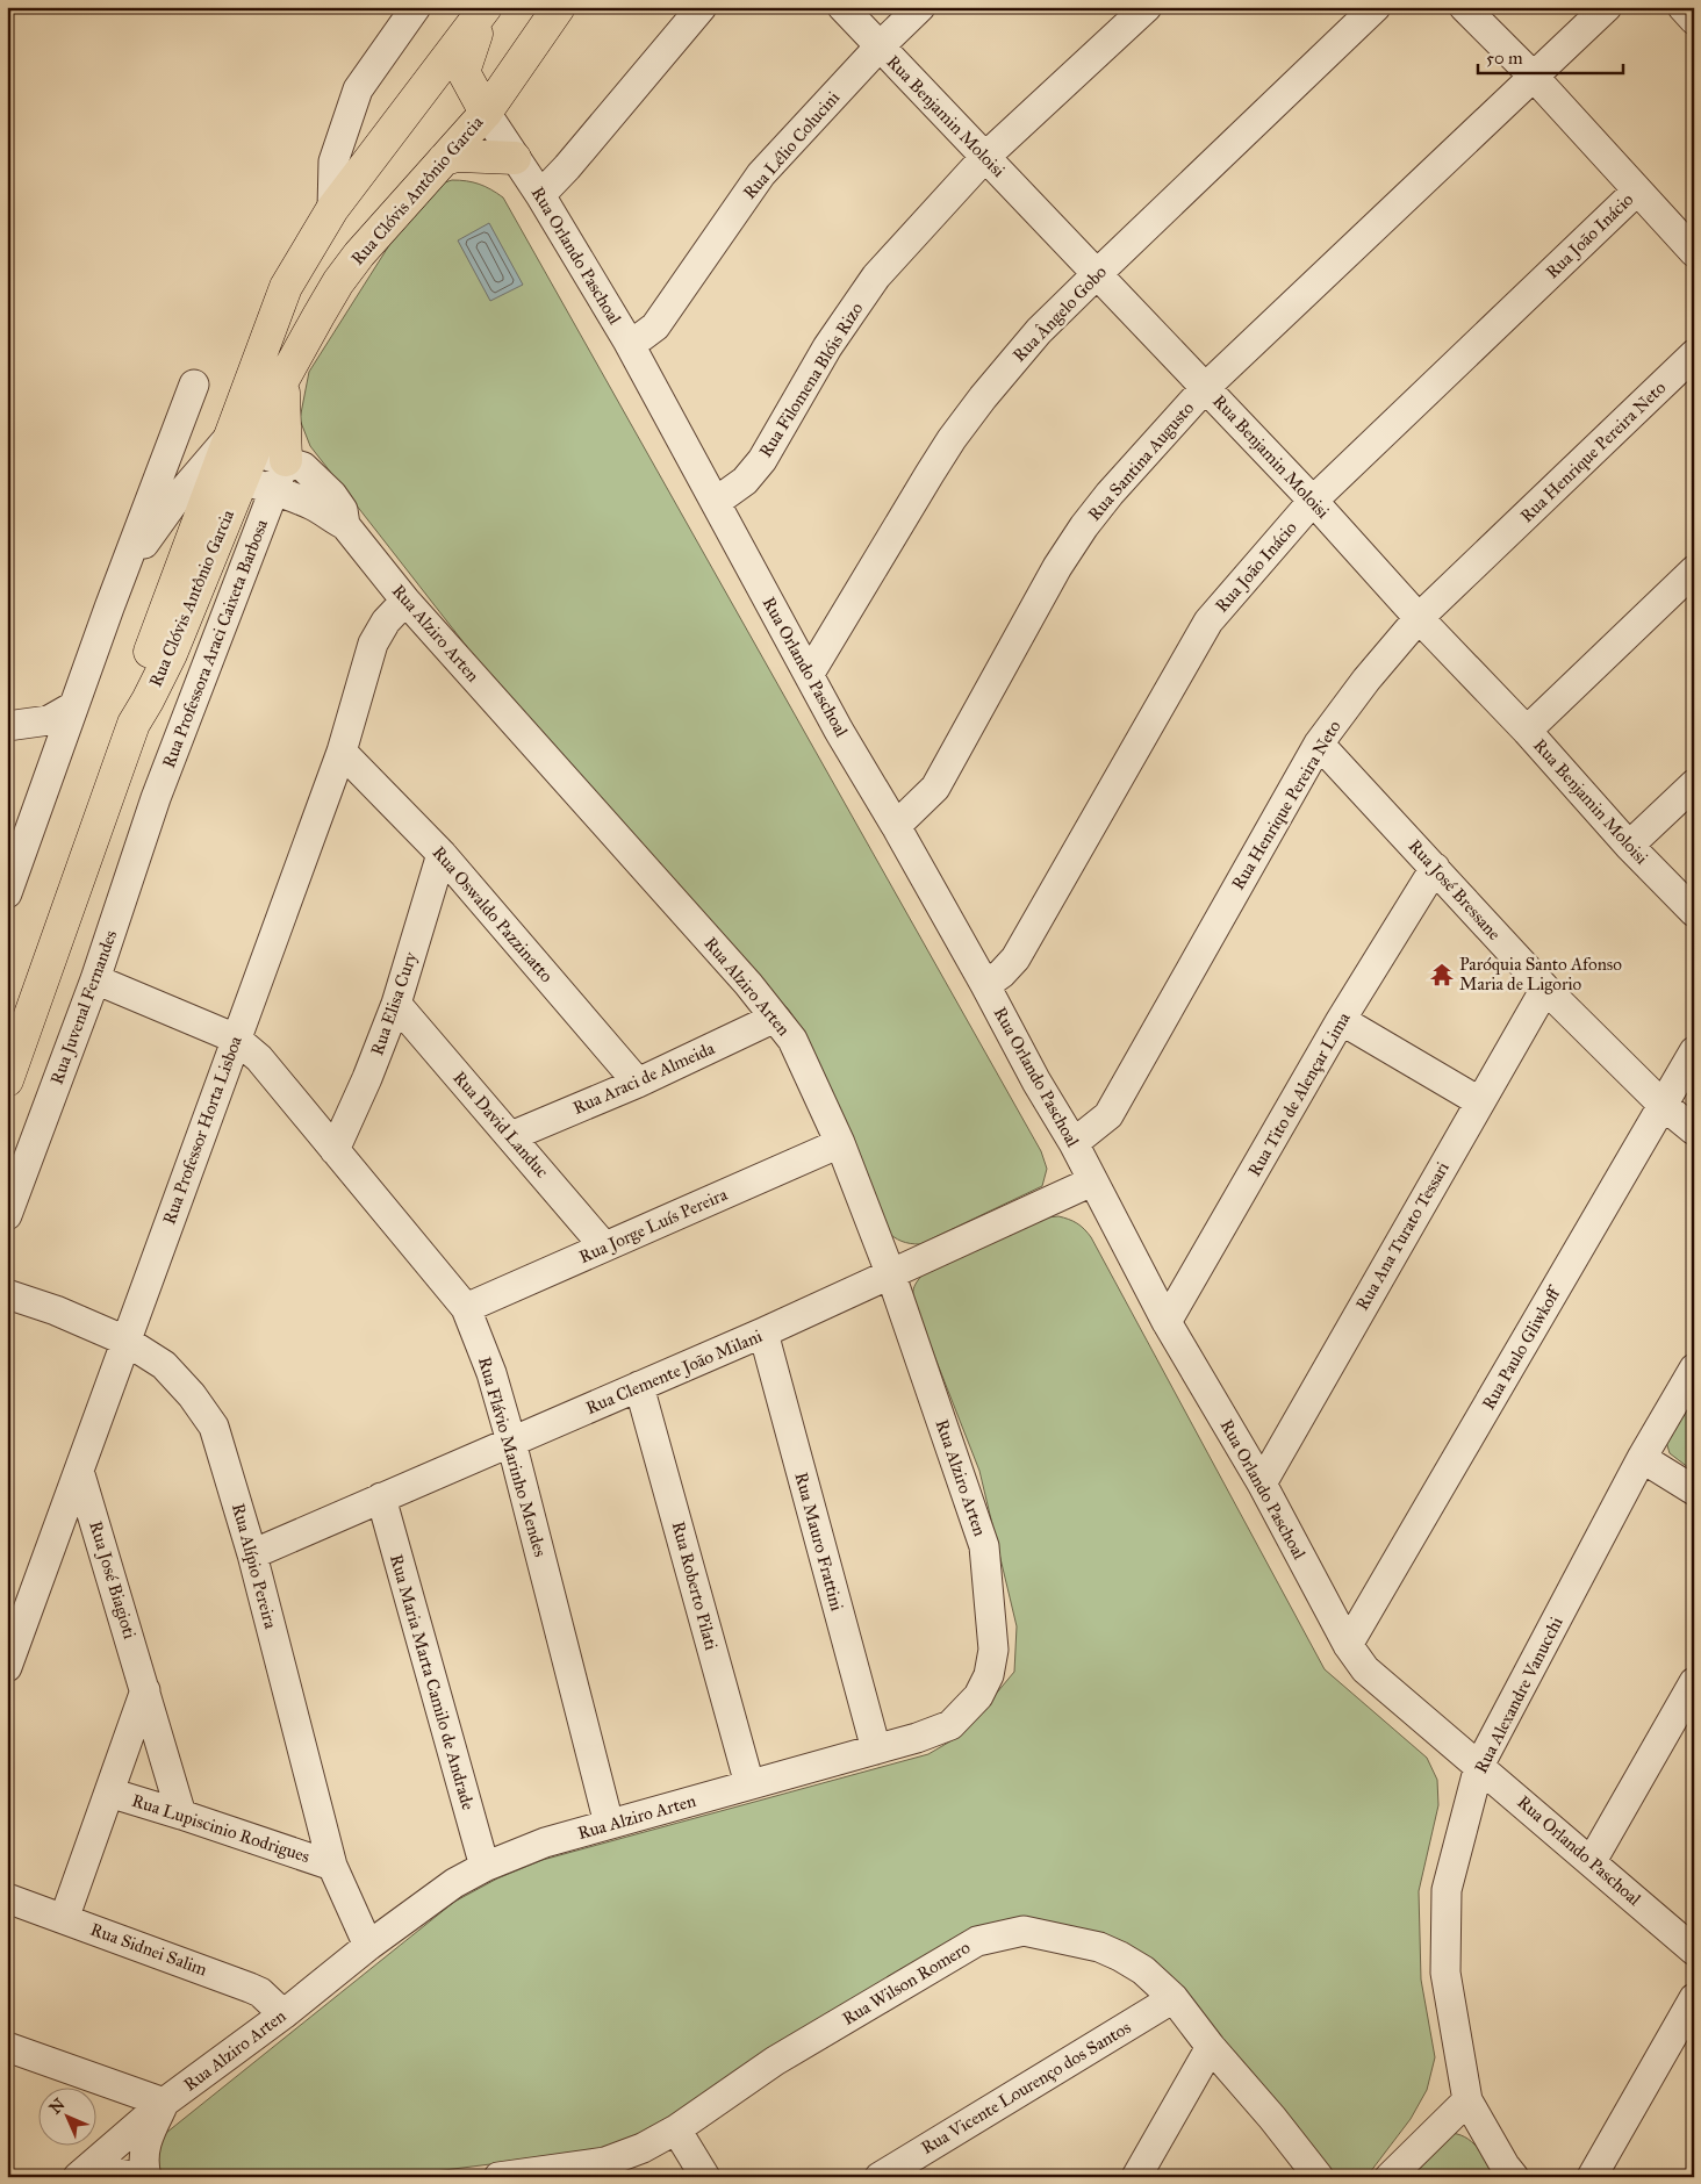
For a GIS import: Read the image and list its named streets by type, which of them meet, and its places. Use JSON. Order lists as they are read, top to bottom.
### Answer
{
  "streets": {
    "main road": ["Rua Clóvis Antônio Garcia"],
    "street": [
      "Rua Benjamin Moloisi",
      "Rua Lélio Colucini",
      "Rua João Inácio",
      "Rua Orlando Paschoal",
      "Rua Ângelo Gobo",
      "Rua Filomena Blóis Rizo",
      "Rua Henrique Pereira Neto",
      "Rua Santina Augusto",
      "Rua Alziro Arten",
      "Rua Professora Araci Caixeta Barbosa",
      "Rua José Bressane",
      "Rua Oswaldo Pazzinatto",
      "Rua Elisa Cury",
      "Rua Juvenal Fernandes",
      "Rua Araci de Almeida",
      "Rua Tito de Alençar Lima",
      "Rua David Landuc",
      "Rua Professor Horta Lisboa",
      "Rua Jorge Luís Pereira",
      "Rua Ana Turato Tessari",
      "Rua Paulo Gliwkoff",
      "Rua Clemente João Milani",
      "Rua Flávio Marinho Mendes",
      "Rua Mauro Frattini",
      "Rua Alípio Pereira",
      "Rua José Biagioti",
      "Rua Roberto Pilati",
      "Rua Maria Marta Camilo de Andrade",
      "Rua Alexandre Vanucchi",
      "Rua Lupiscinio Rodrigues",
      "Rua Sidnei Salim",
      "Rua Wilson Romero",
      "Rua Vicente Lourenço dos Santos"
    ]
  },
  "crossings": [
    ["Rua Benjamin Moloisi", "Rua Lélio Colucini"],
    ["Rua Benjamin Moloisi", "Rua João Inácio"],
    ["Rua Benjamin Moloisi", "Rua Ângelo Gobo"],
    ["Rua Benjamin Moloisi", "Rua Filomena Blóis Rizo"],
    ["Rua Benjamin Moloisi", "Rua Henrique Pereira Neto"],
    ["Rua Benjamin Moloisi", "Rua Santina Augusto"],
    ["Rua Lélio Colucini", "Rua Orlando Paschoal"],
    ["Rua Clóvis Antônio Garcia", "Rua Orlando Paschoal"],
    ["Rua Clóvis Antônio Garcia", "Rua Alziro Arten"],
    ["Rua João Inácio", "Rua Orlando Paschoal"],
    ["Rua Orlando Paschoal", "Rua Ângelo Gobo"],
    ["Rua Orlando Paschoal", "Rua Filomena Blóis Rizo"],
    ["Rua Orlando Paschoal", "Rua Henrique Pereira Neto"],
    ["Rua Orlando Paschoal", "Rua Santina Augusto"],
    ["Rua Orlando Paschoal", "Rua Tito de Alençar Lima"],
    ["Rua Orlando Paschoal", "Rua Ana Turato Tessari"],
    ["Rua Orlando Paschoal", "Rua Paulo Gliwkoff"],
    ["Rua Orlando Paschoal", "Rua Clemente João Milani"],
    ["Rua Orlando Paschoal", "Rua Alexandre Vanucchi"],
    ["Rua Henrique Pereira Neto", "Rua José Bressane"],
    ["Rua Alziro Arten", "Rua Professora Araci Caixeta Barbosa"],
    ["Rua Alziro Arten", "Rua Araci de Almeida"],
    ["Rua Alziro Arten", "Rua Professor Horta Lisboa"],
    ["Rua Alziro Arten", "Rua Jorge Luís Pereira"],
    ["Rua Alziro Arten", "Rua Clemente João Milani"],
    ["Rua Alziro Arten", "Rua Flávio Marinho Mendes"],
    ["Rua Alziro Arten", "Rua Mauro Frattini"],
    ["Rua Alziro Arten", "Rua Alípio Pereira"],
    ["Rua Alziro Arten", "Rua Roberto Pilati"],
    ["Rua Alziro Arten", "Rua Maria Marta Camilo de Andrade"],
    ["Rua Alziro Arten", "Rua Sidnei Salim"],
    ["Rua Professora Araci Caixeta Barbosa", "Rua Juvenal Fernandes"],
    ["Rua José Bressane", "Rua Tito de Alençar Lima"],
    ["Rua José Bressane", "Rua Ana Turato Tessari"],
    ["Rua José Bressane", "Rua Paulo Gliwkoff"],
    ["Rua Oswaldo Pazzinatto", "Rua Elisa Cury"],
    ["Rua Oswaldo Pazzinatto", "Rua Araci de Almeida"],
    ["Rua Oswaldo Pazzinatto", "Rua Professor Horta Lisboa"],
    ["Rua Elisa Cury", "Rua David Landuc"],
    ["Rua Elisa Cury", "Rua Flávio Marinho Mendes"],
    ["Rua Juvenal Fernandes", "Rua Flávio Marinho Mendes"],
    ["Rua Araci de Almeida", "Rua David Landuc"],
    ["Rua David Landuc", "Rua Jorge Luís Pereira"],
    ["Rua Professor Horta Lisboa", "Rua Flávio Marinho Mendes"],
    ["Rua Professor Horta Lisboa", "Rua Alípio Pereira"],
    ["Rua Professor Horta Lisboa", "Rua José Biagioti"],
    ["Rua Jorge Luís Pereira", "Rua Flávio Marinho Mendes"],
    ["Rua Clemente João Milani", "Rua Flávio Marinho Mendes"],
    ["Rua Clemente João Milani", "Rua Mauro Frattini"],
    ["Rua Clemente João Milani", "Rua Alípio Pereira"],
    ["Rua Clemente João Milani", "Rua Roberto Pilati"],
    ["Rua Clemente João Milani", "Rua Maria Marta Camilo de Andrade"],
    ["Rua Alípio Pereira", "Rua Lupiscinio Rodrigues"],
    ["Rua José Biagioti", "Rua Lupiscinio Rodrigues"],
    ["Rua Wilson Romero", "Rua Vicente Lourenço dos Santos"]
  ],
  "places": {
    "temple": ["Paróquia Santo Afonso Maria de Ligorio"]
  },
  "scale_bar": "50 m",
  "north": "top left"
}
